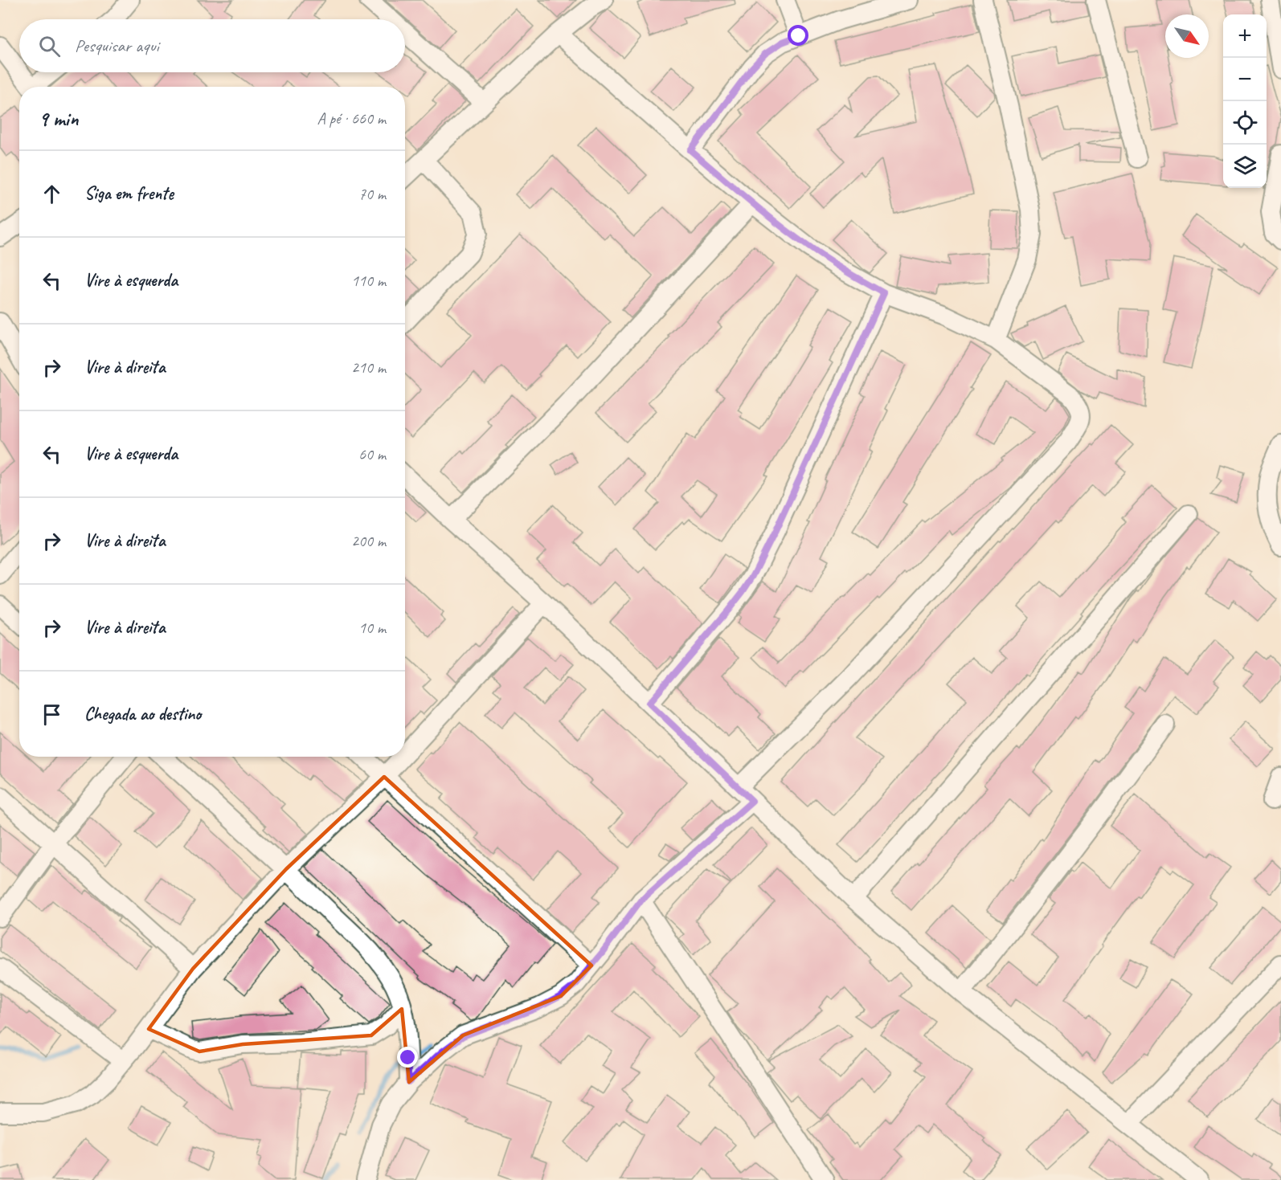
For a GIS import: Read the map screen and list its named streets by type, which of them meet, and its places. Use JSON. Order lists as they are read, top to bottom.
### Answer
{
  "north": "bottom right",
  "page": {
    "map_buttons": ["+", "−"],
    "search": "Pesquisar aqui",
    "heading": ["9 min", "A pé · 660 m"],
    "list": [
      ["Siga em frente", "70 m"],
      ["Vire à esquerda", "110 m"],
      ["Vire à direita", "210 m"],
      ["Vire à esquerda", "60 m"],
      ["Vire à direita", "200 m"],
      ["Vire à direita", "10 m"],
      "Chegada ao destino"
    ]
  }
}
